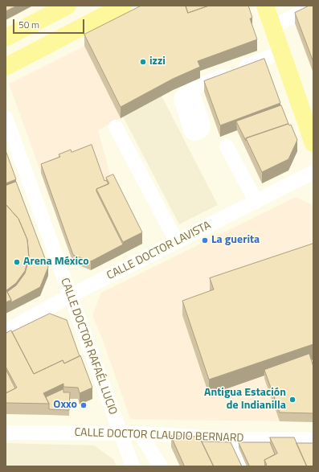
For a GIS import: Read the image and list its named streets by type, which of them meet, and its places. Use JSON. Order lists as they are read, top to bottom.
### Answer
{
  "streets": {
    "street": ["CALLE DOCTOR LAVISTA", "CALLE DOCTOR RAFAÉL LUCIO", "CALLE DOCTOR CLAUDIO BERNARD"]
  },
  "crossings": [
    ["CALLE DOCTOR LAVISTA", "CALLE DOCTOR RAFAÉL LUCIO"],
    ["CALLE DOCTOR RAFAÉL LUCIO", "CALLE DOCTOR CLAUDIO BERNARD"]
  ],
  "places": [
    "izzi",
    "La guerita",
    "Arena México",
    "Antigua Estación de Indianilla",
    "Oxxo"
  ],
  "scale_bar": "50 m"
}
